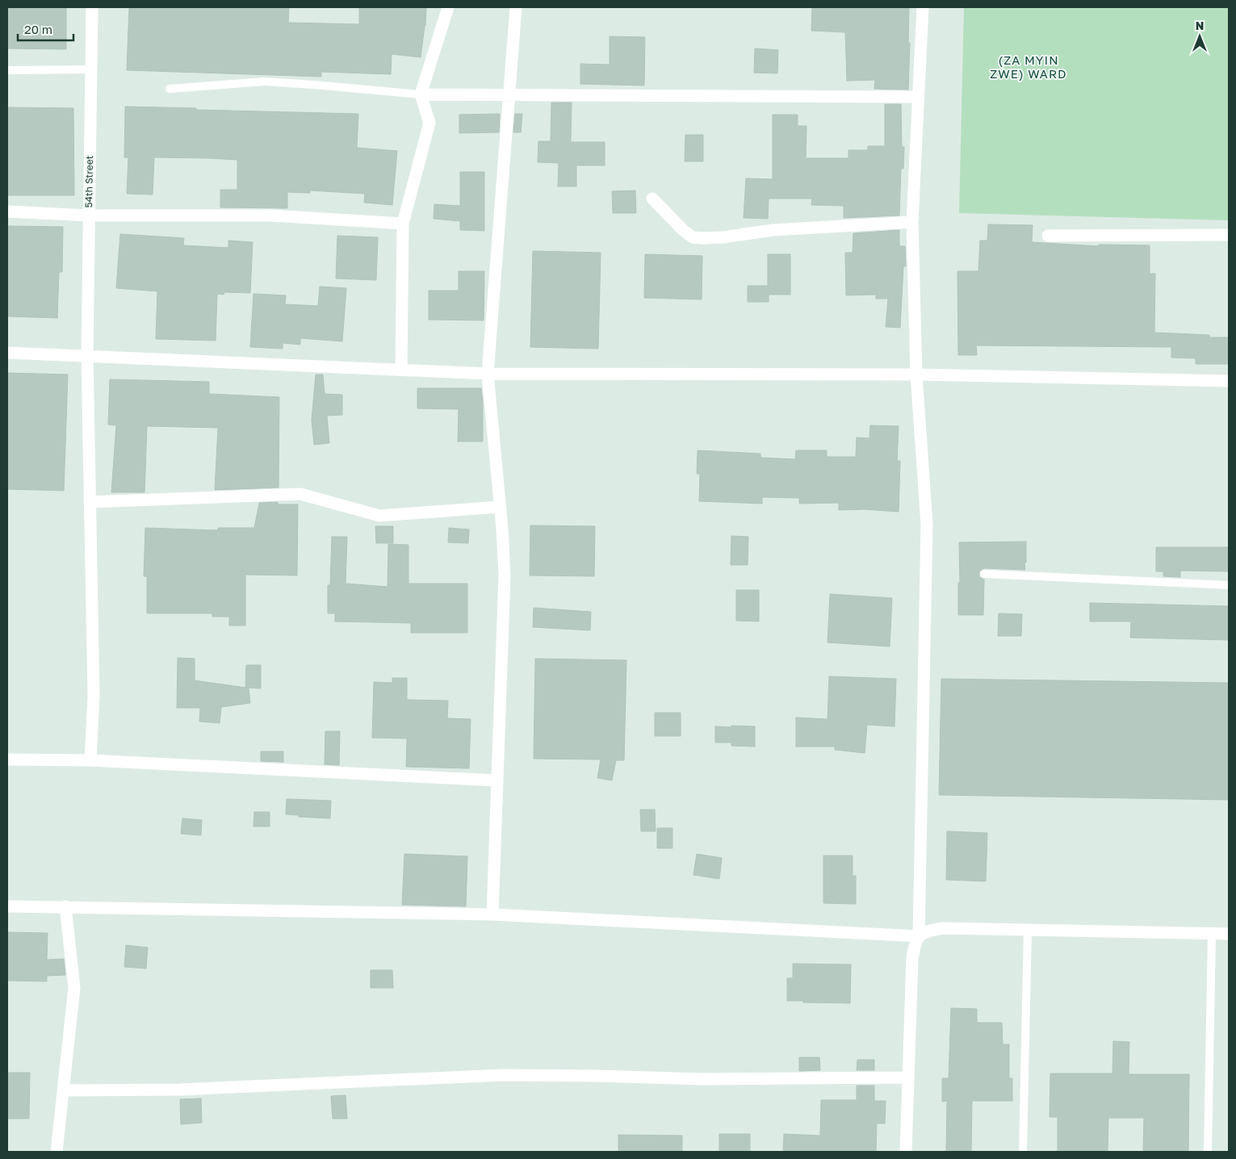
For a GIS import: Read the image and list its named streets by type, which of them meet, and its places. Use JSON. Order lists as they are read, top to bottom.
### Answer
{
  "streets": {
    "street": ["54th Street"]
  },
  "districts": ["(ZA MYIN ZWE) WARD"],
  "scale_bar": "20 m",
  "north": "top"
}
